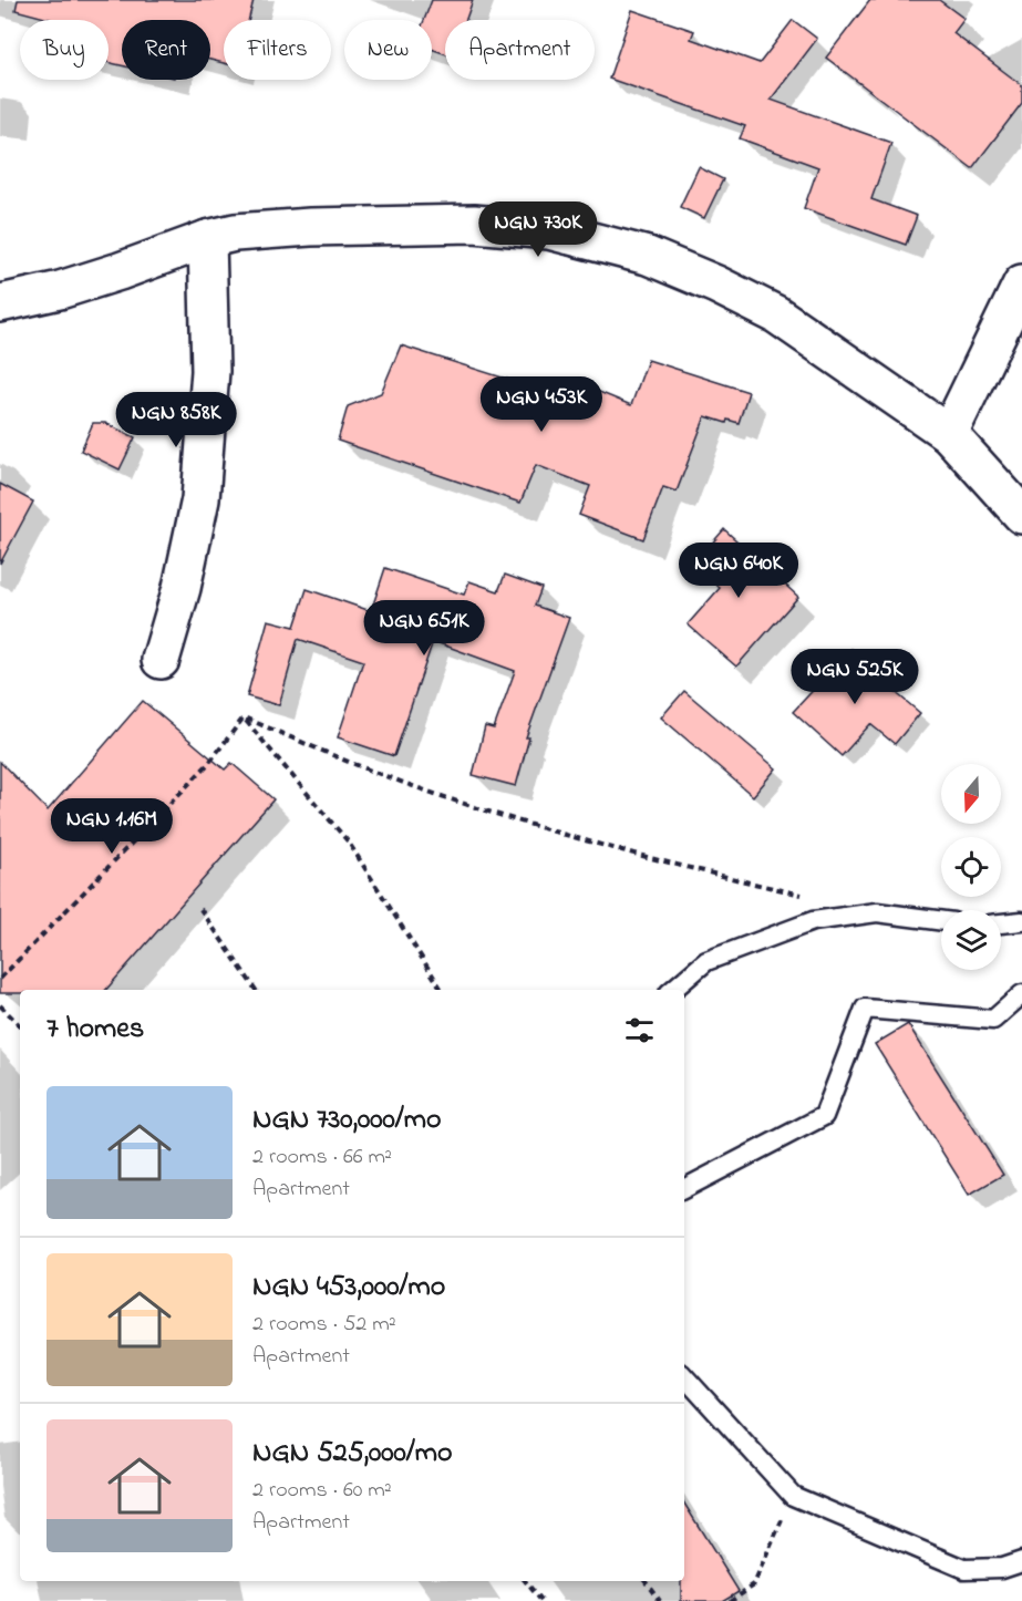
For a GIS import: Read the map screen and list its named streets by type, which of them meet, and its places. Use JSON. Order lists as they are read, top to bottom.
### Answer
{
  "north": "bottom",
  "page": {
    "chip": [
      "Buy",
      "Rent",
      "Filters",
      "New",
      "Apartment"
    ],
    "price": [
      "NGN 730K",
      "NGN 453K",
      "NGN 858K",
      "NGN 640K",
      "NGN 651K",
      "NGN 525K",
      "NGN 1.16M"
    ],
    "heading": "7 homes",
    "list": [
      {
        "name": "NGN 730,000/mo",
        "note": "2 rooms · 66 m² · Apartment"
      },
      {
        "name": "NGN 453,000/mo",
        "note": "2 rooms · 52 m² · Apartment"
      },
      {
        "name": "NGN 525,000/mo",
        "note": "2 rooms · 60 m² · Apartment"
      }
    ]
  }
}
